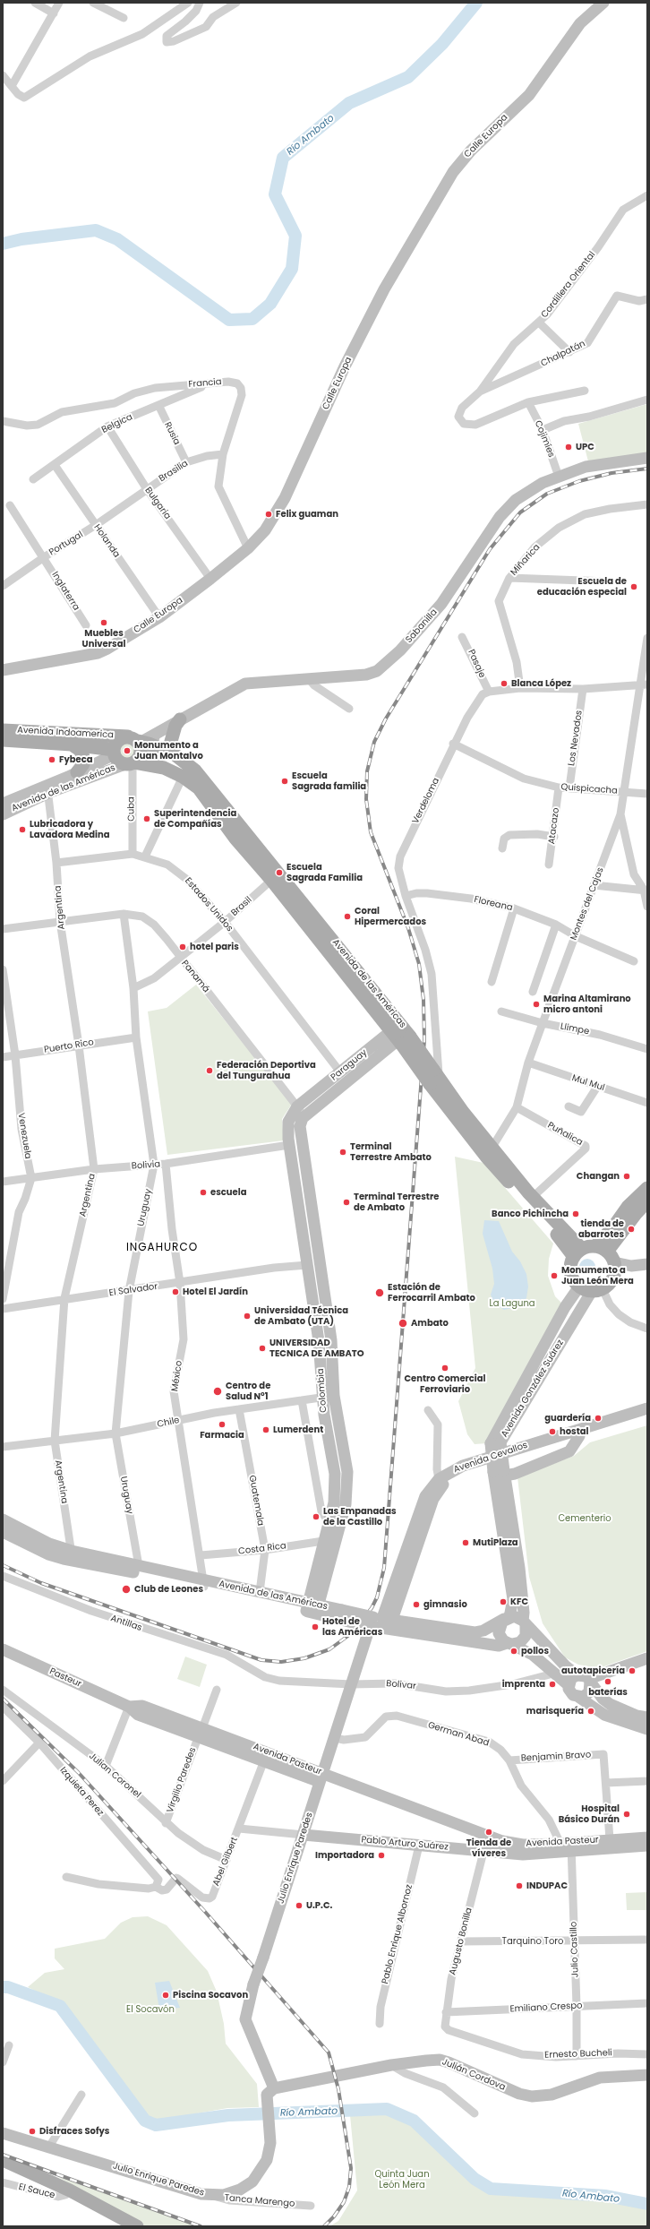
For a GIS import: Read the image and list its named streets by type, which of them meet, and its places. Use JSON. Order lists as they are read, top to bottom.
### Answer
{
  "streets": {
    "main road": [
      "Calle Europa",
      "Sabanilla",
      "Avenida Indoamerica",
      "Avenida de las Américas",
      "Paraguay",
      "Avenida González Suárez",
      "Colombia",
      "Avenida Cevallos",
      "Pasteur",
      "Avenida Pasteur",
      "Pablo Arturo Suárez",
      "Julio Enrique Paredes",
      "Julián Cordova"
    ],
    "street": [
      "Cordillera Oriental",
      "Chalpatán",
      "Francia",
      "Belgica",
      "Rusia",
      "Cojimíes",
      "Brasilia",
      "Bulgaria",
      "Holanda",
      "Portugal",
      "Miñarica",
      "Inglaterra",
      "Pasaje",
      "Los Nevados",
      "Quispicacha",
      "Verdeloma",
      "Cuba",
      "Atacazo",
      "Floreana",
      "Montes del Cajas",
      "Estados Unidos",
      "Brasil",
      "Argentina",
      "Panamá",
      "Llimpe",
      "Puerto Rico",
      "Mul Mul",
      "Puñalica",
      "Venezuela",
      "Bolivia",
      "Uruguay",
      "El Salvador",
      "México",
      "Chile",
      "Guatemala",
      "Costa Rica",
      "Antillas",
      "Bolivar",
      "German Abad",
      "Benjamin Bravo",
      "Julian Coronel",
      "Virgilio Paredes",
      "Izquieta Perez",
      "Abel Gilbert",
      "Pablo Enrique Albornoz",
      "Augusto Bonilla",
      "Tarquino Toro",
      "Julio Castillo",
      "Emiliano Crespo",
      "Ernesto Bucheli",
      "El Sauce",
      "Tanca Marengo"
    ]
  },
  "crossings": [
    ["Calle Europa", "Francia"],
    ["Calle Europa", "Bulgaria"],
    ["Calle Europa", "Holanda"],
    ["Cordillera Oriental", "Chalpatán"],
    ["Cordillera Oriental", "Cojimíes"],
    ["Francia", "Belgica"],
    ["Francia", "Brasilia"],
    ["Belgica", "Rusia"],
    ["Belgica", "Bulgaria"],
    ["Belgica", "Holanda"],
    ["Rusia", "Brasilia"],
    ["Cojimíes", "Sabanilla"],
    ["Brasilia", "Bulgaria"],
    ["Brasilia", "Portugal"],
    ["Bulgaria", "Portugal"],
    ["Holanda", "Portugal"],
    ["Portugal", "Inglaterra"],
    ["Sabanilla", "Avenida Indoamerica"],
    ["Sabanilla", "Avenida de las Américas"],
    ["Sabanilla", "Cuba"],
    ["Pasaje", "Verdeloma"],
    ["Avenida Indoamerica", "Avenida de las Américas"],
    ["Avenida Indoamerica", "Cuba"],
    ["Los Nevados", "Quispicacha"],
    ["Avenida de las Américas", "Verdeloma"],
    ["Avenida de las Américas", "Cuba"],
    ["Avenida de las Américas", "Montes del Cajas"],
    ["Avenida de las Américas", "Brasil"],
    ["Avenida de las Américas", "Argentina"],
    ["Avenida de las Américas", "Paraguay"],
    ["Avenida de las Américas", "Puñalica"],
    ["Avenida de las Américas", "Uruguay"],
    ["Avenida de las Américas", "México"],
    ["Avenida de las Américas", "Avenida González Suárez"],
    ["Avenida de las Américas", "Colombia"],
    ["Avenida de las Américas", "Avenida Cevallos"],
    ["Avenida de las Américas", "Guatemala"],
    ["Avenida de las Américas", "Julio Enrique Paredes"],
    ["Quispicacha", "Verdeloma"],
    ["Quispicacha", "Atacazo"],
    ["Quispicacha", "Montes del Cajas"],
    ["Verdeloma", "Floreana"],
    ["Cuba", "Estados Unidos"],
    ["Floreana", "Montes del Cajas"],
    ["Montes del Cajas", "Llimpe"],
    ["Montes del Cajas", "Mul Mul"],
    ["Montes del Cajas", "Puñalica"],
    ["Estados Unidos", "Brasil"],
    ["Estados Unidos", "Argentina"],
    ["Estados Unidos", "Paraguay"],
    ["Brasil", "Panamá"],
    ["Brasil", "Uruguay"],
    ["Argentina", "Panamá"],
    ["Argentina", "Puerto Rico"],
    ["Argentina", "Bolivia"],
    ["Argentina", "El Salvador"],
    ["Argentina", "Chile"],
    ["Panamá", "Paraguay"],
    ["Panamá", "Uruguay"],
    ["Panamá", "Colombia"],
    ["Puerto Rico", "Venezuela"],
    ["Puerto Rico", "Uruguay"],
    ["Paraguay", "Colombia"],
    ["Venezuela", "Bolivia"],
    ["Bolivia", "Uruguay"],
    ["Bolivia", "México"],
    ["Bolivia", "Colombia"],
    ["Uruguay", "El Salvador"],
    ["Uruguay", "Chile"],
    ["El Salvador", "México"],
    ["El Salvador", "Colombia"],
    ["México", "Chile"],
    ["México", "Costa Rica"],
    ["Colombia", "Chile"],
    ["Colombia", "Costa Rica"],
    ["Chile", "Guatemala"],
    ["Avenida Cevallos", "Julio Enrique Paredes"],
    ["Guatemala", "Costa Rica"],
    ["Antillas", "Bolivar"],
    ["Pasteur", "Avenida Pasteur"],
    ["Bolivar", "Julio Enrique Paredes"],
    ["German Abad", "Benjamin Bravo"],
    ["German Abad", "Avenida Pasteur"],
    ["German Abad", "Pablo Arturo Suárez"],
    ["German Abad", "Julio Enrique Paredes"],
    ["German Abad", "Julio Castillo"],
    ["Avenida Pasteur", "Virgilio Paredes"],
    ["Avenida Pasteur", "Pablo Arturo Suárez"],
    ["Avenida Pasteur", "Julio Enrique Paredes"],
    ["Avenida Pasteur", "Abel Gilbert"],
    ["Avenida Pasteur", "Julio Castillo"],
    ["Julian Coronel", "Virgilio Paredes"],
    ["Julian Coronel", "Abel Gilbert"],
    ["Izquieta Perez", "Abel Gilbert"],
    ["Pablo Arturo Suárez", "Julio Enrique Paredes"],
    ["Pablo Arturo Suárez", "Abel Gilbert"],
    ["Pablo Arturo Suárez", "Pablo Enrique Albornoz"],
    ["Pablo Arturo Suárez", "Augusto Bonilla"],
    ["Pablo Arturo Suárez", "Julio Castillo"],
    ["Julio Enrique Paredes", "Julián Cordova"],
    ["Julio Enrique Paredes", "Tanca Marengo"],
    ["Augusto Bonilla", "Tarquino Toro"],
    ["Augusto Bonilla", "Emiliano Crespo"],
    ["Augusto Bonilla", "Ernesto Bucheli"],
    ["Tarquino Toro", "Julio Castillo"],
    ["Julio Castillo", "Emiliano Crespo"],
    ["Julio Castillo", "Ernesto Bucheli"]
  ],
  "districts": ["INGAHURCO"],
  "water": ["Río Ambato"],
  "parks": [
    "La Laguna",
    "Cementerio",
    "El Socavón",
    "Quinta Juan León Mera"
  ],
  "places": [
    "UPC",
    "Felix guaman",
    "Escuela de educación especial",
    "Muebles Universal",
    "Blanca López",
    "Monumento a Juan Montalvo",
    "Fybeca",
    "Escuela Sagrada familia",
    "Superintendencia de Compañías",
    "Lubricadora y Lavadora Medina",
    "Escuela Sagrada Familia",
    "Coral Hipermercados",
    "hotel paris",
    "Marina Altamirano micro antoni",
    "Federación Deportiva del Tungurahua",
    "Terminal Terrestre Ambato",
    "Changan",
    "escuela",
    "Terminal Terrestre de Ambato",
    "Banco Pichincha",
    "tienda de abarrotes",
    "Monumento a Juan León Mera",
    "Hotel El Jardín",
    "Estación de Ferrocarril Ambato",
    "Universidad Técnica de Ambato (UTA)",
    "Ambato",
    "UNIVERSIDAD TECNICA DE AMBATO",
    "Centro Comercial Ferroviario",
    "Centro de Salud N°1",
    "guardería",
    "Farmacia",
    "Lumerdent",
    "hostal",
    "Las Empanadas de la Castillo",
    "MutiPlaza",
    "Club de Leones",
    "KFC",
    "gimnasio",
    "Hotel de las Américas",
    "pollos",
    "autotapicería",
    "baterías",
    "imprenta",
    "marisquería",
    "Hospital Básico Durán",
    "Tienda de víveres",
    "Importadora",
    "INDUPAC",
    "U.P.C.",
    "Piscina Socavon",
    "Disfraces Sofys"
  ]
}
